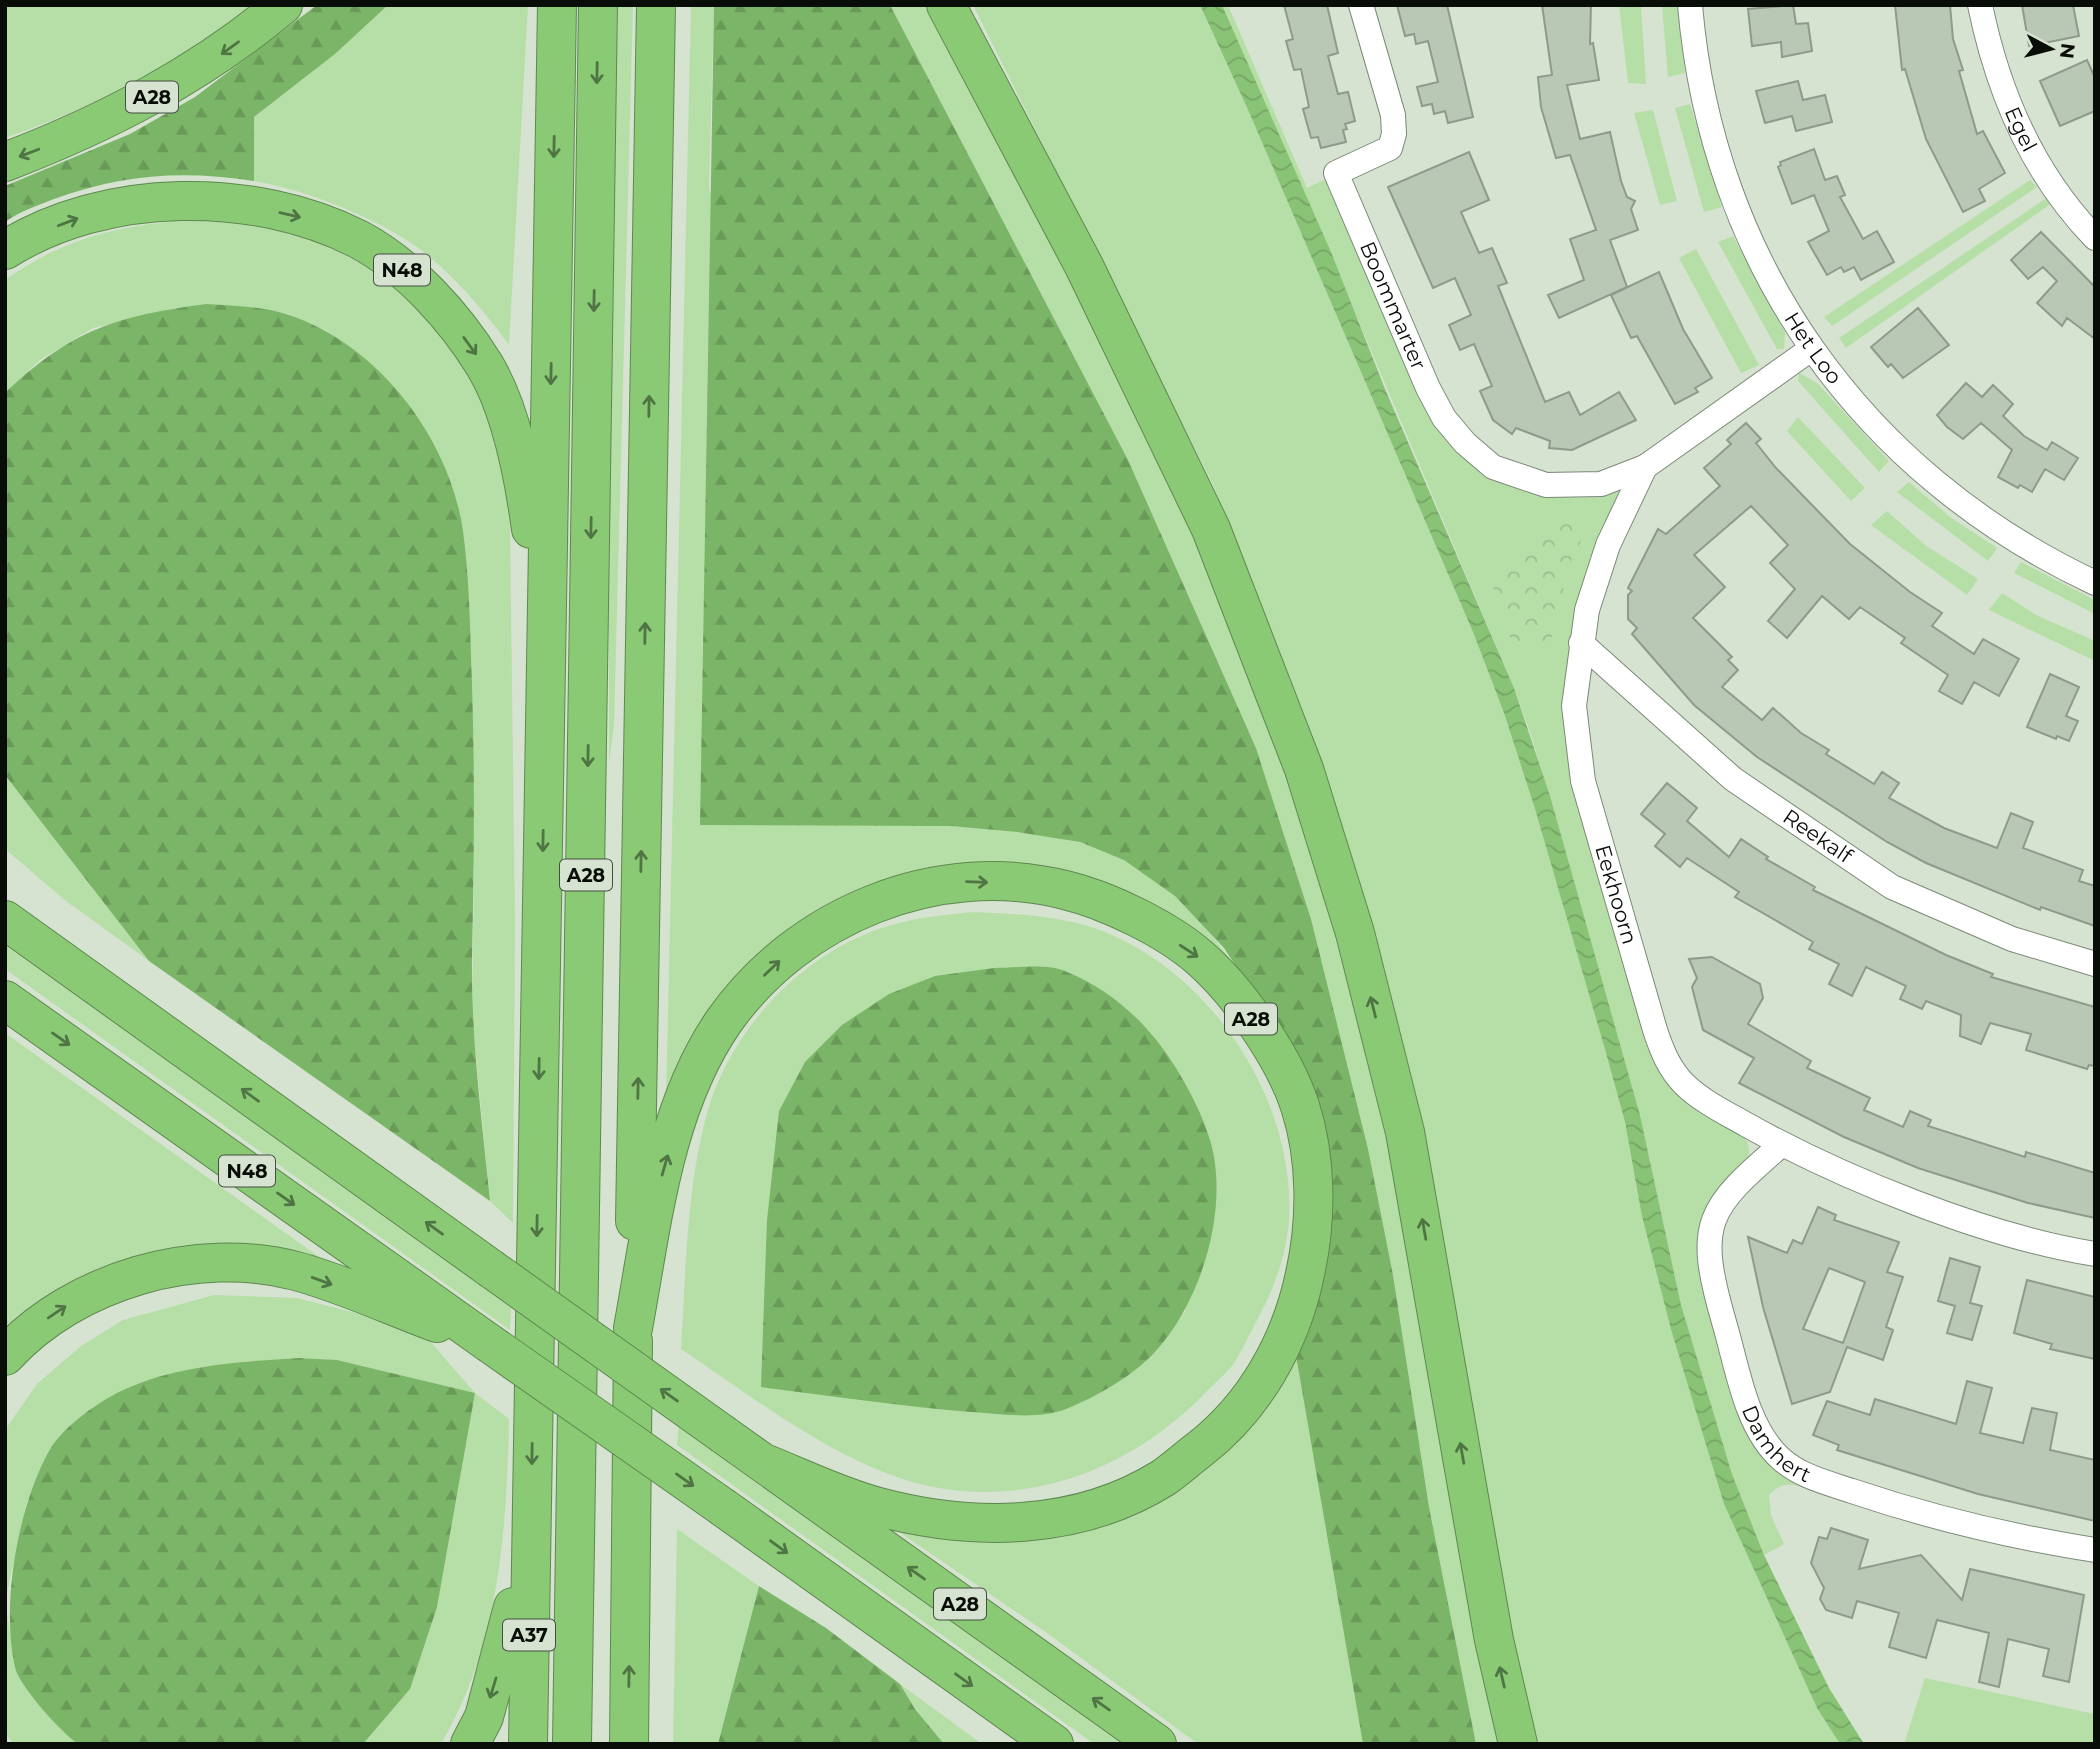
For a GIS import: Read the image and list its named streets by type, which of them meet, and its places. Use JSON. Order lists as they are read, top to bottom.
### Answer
{
  "streets": {
    "highway": ["A28", "N48", "A37"],
    "street": [
      "Egel",
      "Boommarter",
      "Het Loo",
      "Reekalf",
      "Eekhoorn",
      "Damhert"
    ]
  },
  "crossings": [
    ["A28", "N48"],
    ["A28", "A37"],
    ["Boommarter", "Eekhoorn"],
    ["Reekalf", "Eekhoorn"],
    ["Eekhoorn", "Damhert"]
  ],
  "north": "right"
}
